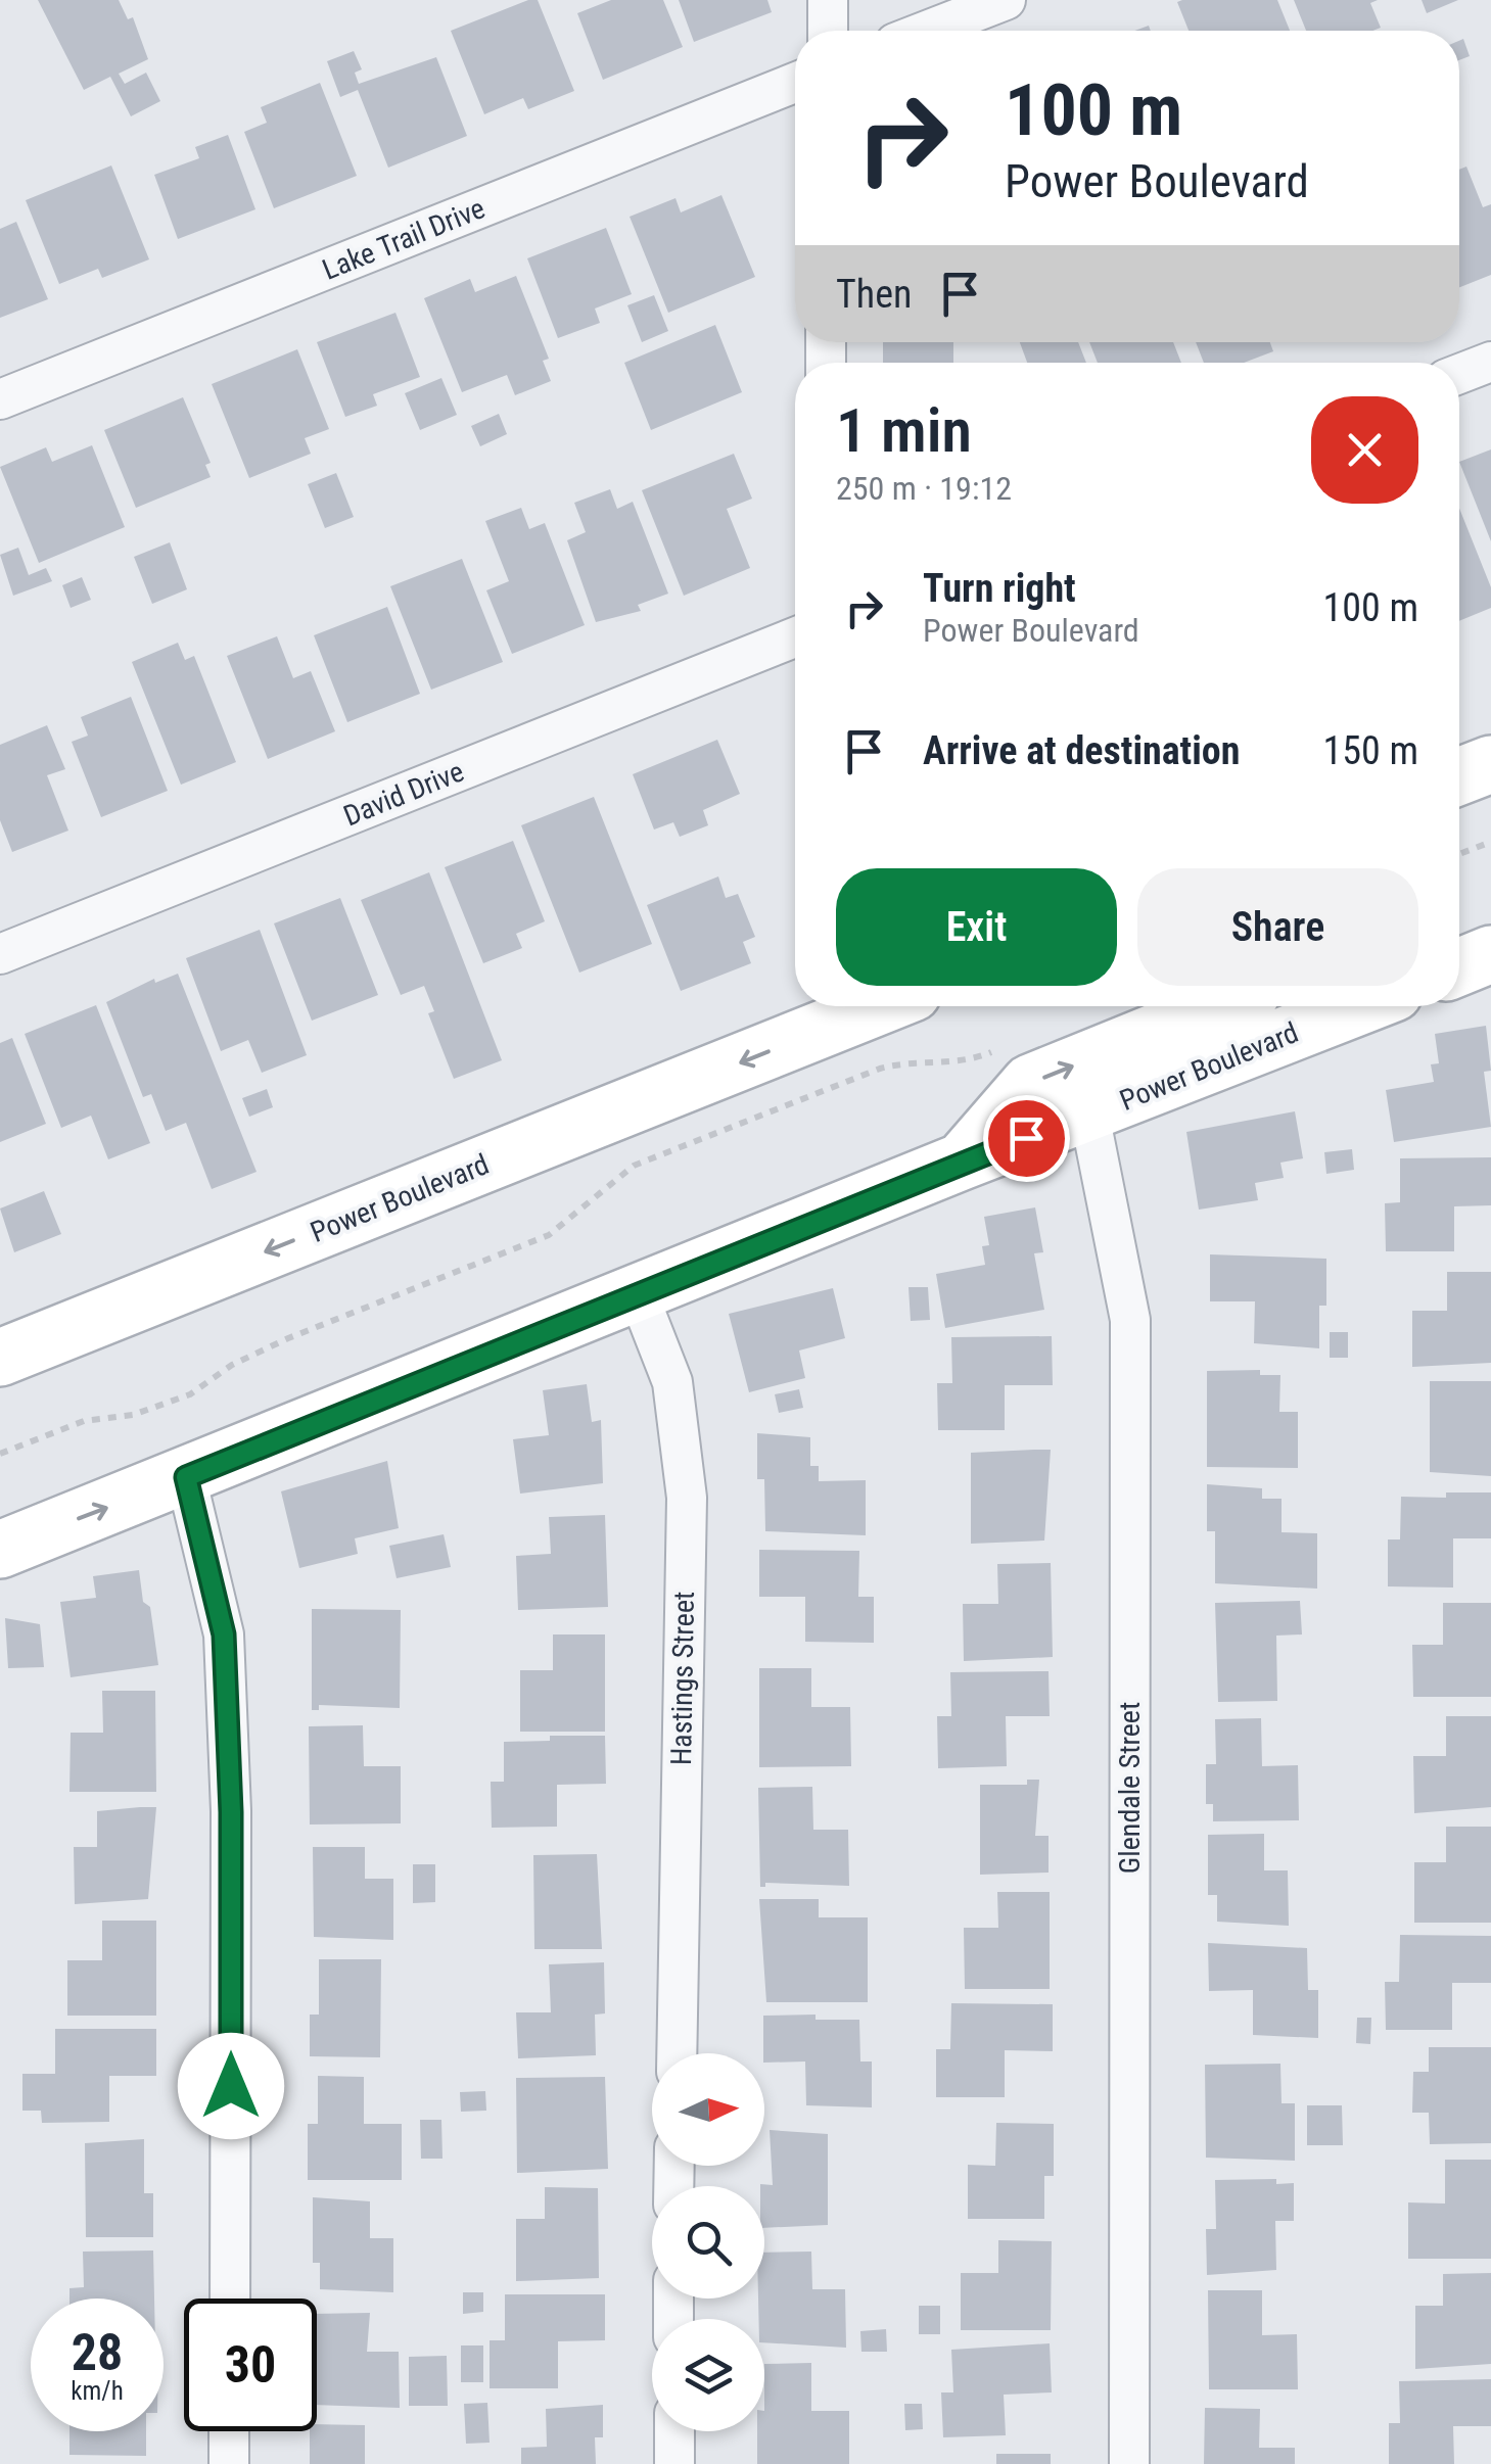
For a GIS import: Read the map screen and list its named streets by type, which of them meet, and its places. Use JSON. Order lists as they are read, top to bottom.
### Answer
{
  "streets": {
    "main road": ["Power Boulevard"],
    "street": [
      "Lake Trail Drive",
      "David Drive",
      "Hastings Street",
      "Glendale Street"
    ]
  },
  "crossings": [
    ["Power Boulevard", "Hastings Street"],
    ["Power Boulevard", "Glendale Street"]
  ],
  "north": "right",
  "page": {
    "turn": ["100 m", "Power Boulevard"],
    "then": "Then",
    "heading": ["1 min", "250 m · 19:12"],
    "list": [
      {
        "name": "Turn right",
        "note": "Power Boulevard",
        "value": "100 m"
      },
      {
        "name": "Arrive at destination",
        "value": "150 m"
      }
    ],
    "buttons": ["Exit", "Share"],
    "speed": "28 km/h",
    "limit": "30"
  }
}
